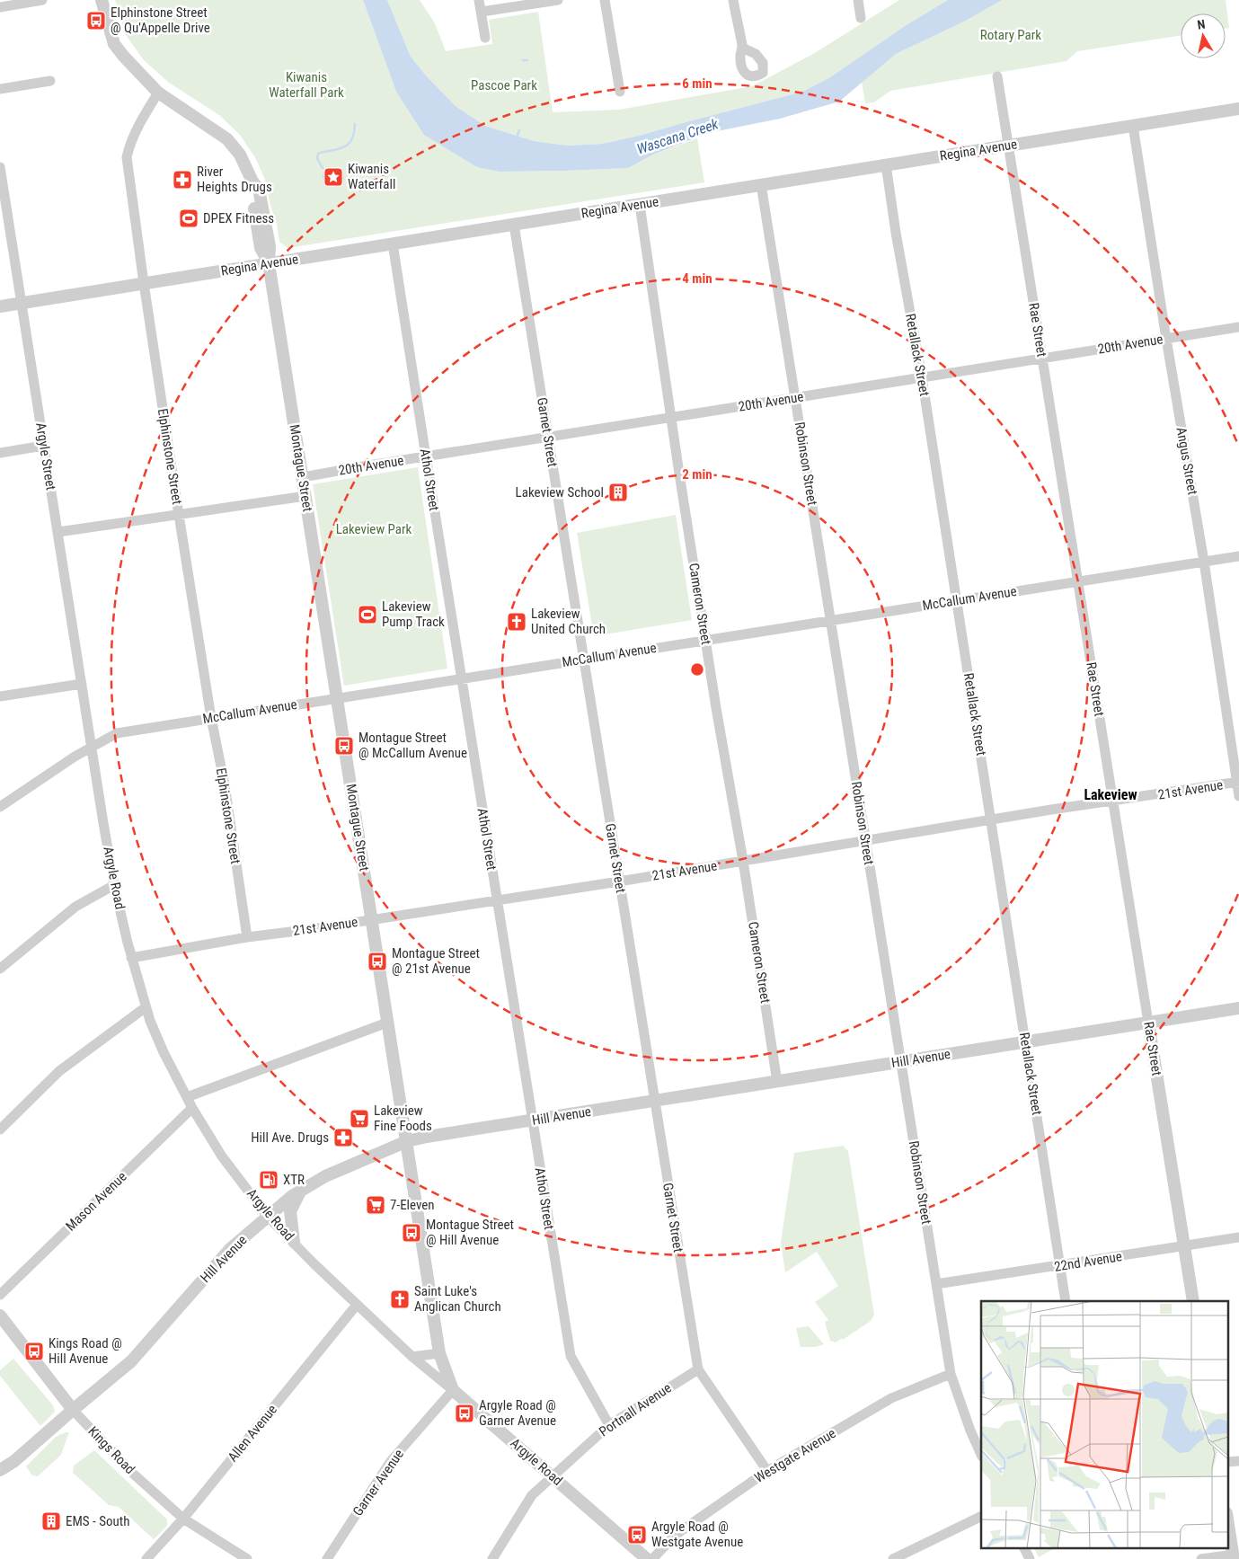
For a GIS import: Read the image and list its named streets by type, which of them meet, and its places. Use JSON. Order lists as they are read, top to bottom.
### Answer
{
  "streets": {
    "street": [
      "Regina Avenue",
      "Rae Street",
      "20th Avenue",
      "Retallack Street",
      "Garnet Street",
      "Argyle Street",
      "Elphinstone Street",
      "Angus Street",
      "Robinson Street",
      "Montague Street",
      "Athol Street",
      "McCallum Avenue",
      "Cameron Street",
      "21st Avenue",
      "Argyle Road",
      "Hill Avenue",
      "Mason Avenue",
      "22nd Avenue",
      "Portnall Avenue",
      "Allen Avenue",
      "Kings Road",
      "Westgate Avenue",
      "Garner Avenue"
    ]
  },
  "crossings": [
    ["Regina Avenue", "Rae Street"],
    ["Regina Avenue", "Retallack Street"],
    ["Regina Avenue", "Garnet Street"],
    ["Regina Avenue", "Argyle Street"],
    ["Regina Avenue", "Elphinstone Street"],
    ["Regina Avenue", "Angus Street"],
    ["Regina Avenue", "Robinson Street"],
    ["Regina Avenue", "Montague Street"],
    ["Regina Avenue", "Athol Street"],
    ["Regina Avenue", "Cameron Street"],
    ["Rae Street", "20th Avenue"],
    ["Rae Street", "McCallum Avenue"],
    ["Rae Street", "21st Avenue"],
    ["Rae Street", "Hill Avenue"],
    ["Rae Street", "22nd Avenue"],
    ["20th Avenue", "Retallack Street"],
    ["20th Avenue", "Garnet Street"],
    ["20th Avenue", "Angus Street"],
    ["20th Avenue", "Robinson Street"],
    ["20th Avenue", "Montague Street"],
    ["20th Avenue", "Athol Street"],
    ["20th Avenue", "Cameron Street"],
    ["Retallack Street", "McCallum Avenue"],
    ["Retallack Street", "21st Avenue"],
    ["Retallack Street", "Hill Avenue"],
    ["Retallack Street", "22nd Avenue"],
    ["Garnet Street", "McCallum Avenue"],
    ["Garnet Street", "21st Avenue"],
    ["Garnet Street", "Hill Avenue"],
    ["Garnet Street", "Portnall Avenue"],
    ["Garnet Street", "Westgate Avenue"],
    ["Argyle Street", "McCallum Avenue"],
    ["Argyle Street", "Argyle Road"],
    ["Elphinstone Street", "Montague Street"],
    ["Elphinstone Street", "McCallum Avenue"],
    ["Elphinstone Street", "21st Avenue"],
    ["Angus Street", "McCallum Avenue"],
    ["Angus Street", "21st Avenue"],
    ["Robinson Street", "McCallum Avenue"],
    ["Robinson Street", "21st Avenue"],
    ["Robinson Street", "Hill Avenue"],
    ["Robinson Street", "22nd Avenue"],
    ["Robinson Street", "Westgate Avenue"],
    ["Montague Street", "McCallum Avenue"],
    ["Montague Street", "21st Avenue"],
    ["Montague Street", "Argyle Road"],
    ["Montague Street", "Hill Avenue"],
    ["Montague Street", "Garner Avenue"],
    ["Athol Street", "McCallum Avenue"],
    ["Athol Street", "21st Avenue"],
    ["Athol Street", "Hill Avenue"],
    ["Athol Street", "Portnall Avenue"],
    ["McCallum Avenue", "Cameron Street"],
    ["McCallum Avenue", "Argyle Road"],
    ["Cameron Street", "21st Avenue"],
    ["Cameron Street", "Hill Avenue"],
    ["21st Avenue", "Argyle Road"],
    ["Argyle Road", "Hill Avenue"],
    ["Argyle Road", "Mason Avenue"],
    ["Argyle Road", "Portnall Avenue"],
    ["Argyle Road", "Allen Avenue"],
    ["Argyle Road", "Garner Avenue"],
    ["Hill Avenue", "Kings Road"],
    ["Allen Avenue", "Kings Road"]
  ],
  "districts": ["Lakeview"],
  "water": ["Wascana Creek"],
  "parks": [
    "Rotary Park",
    "Kiwanis Waterfall Park",
    "Pascoe Park",
    "Lakeview Park"
  ],
  "places": {
    "bus stop": [
      "Elphinstone Street @ Qu'Appelle Drive",
      "Montague Street @ McCallum Avenue",
      "Montague Street @ 21st Avenue",
      "Montague Street @ Hill Avenue",
      "Kings Road @ Hill Avenue",
      "Argyle Road @ Garner Avenue",
      "Argyle Road @ Westgate Avenue"
    ],
    "place": ["Kiwanis Waterfall"],
    "pharmacy": ["River Heights Drugs", "Hill Ave. Drugs"],
    "sports": ["DPEX Fitness", "Lakeview Pump Track"],
    "building": ["Lakeview School", "EMS - South"],
    "church": ["Lakeview United Church", "Saint Luke's Anglican Church"],
    "supermarket": ["Lakeview Fine Foods", "7-Eleven"],
    "fuel station": ["XTR"]
  },
  "north": "top",
  "rings": ["6 min", "4 min", "2 min"]
}
